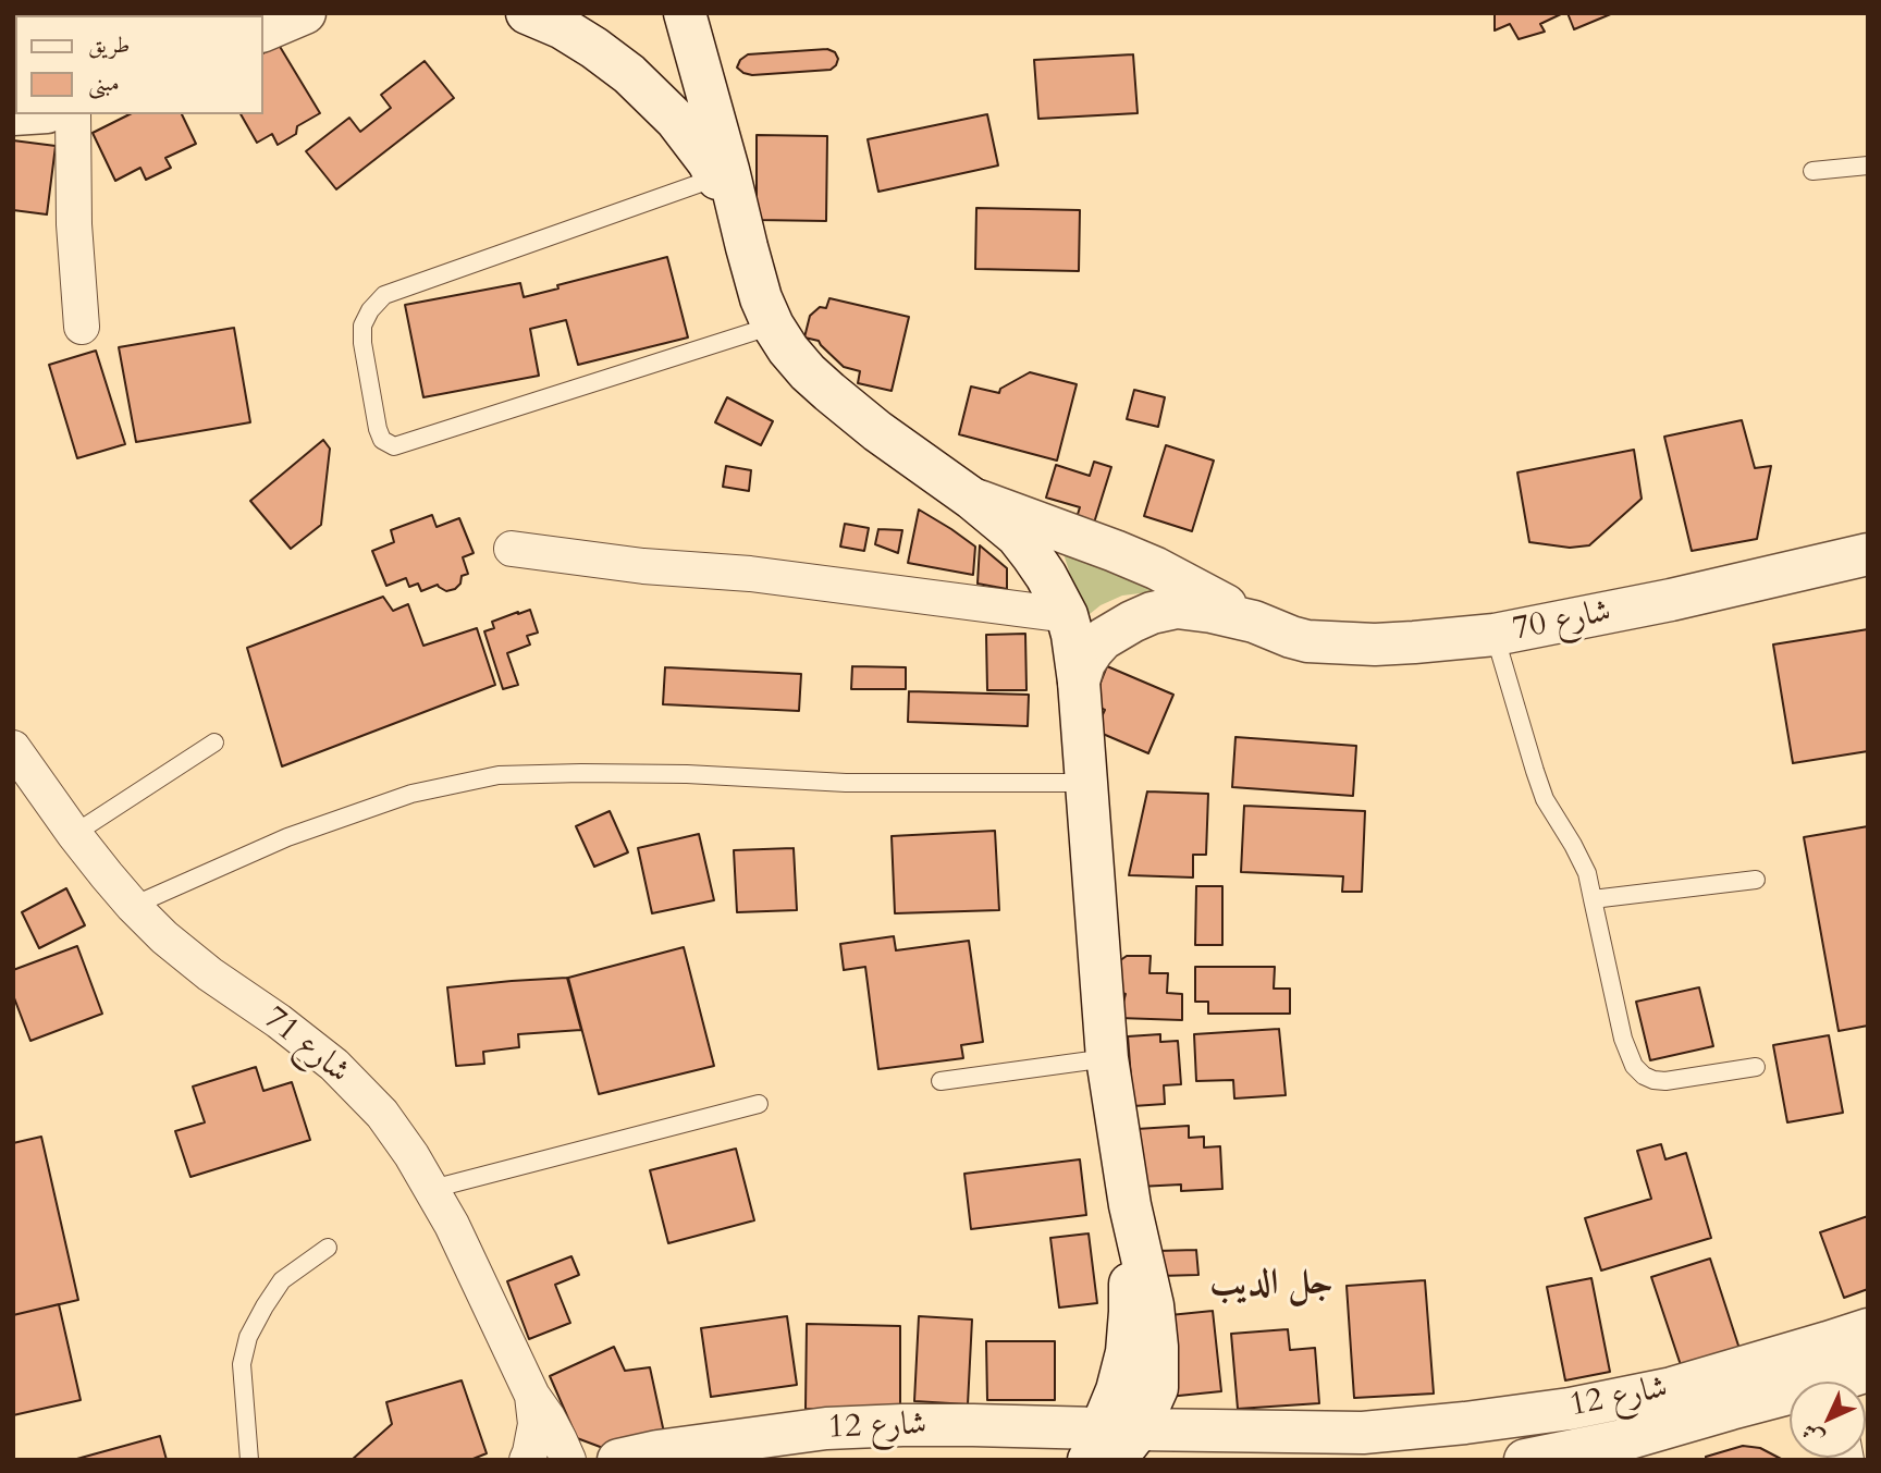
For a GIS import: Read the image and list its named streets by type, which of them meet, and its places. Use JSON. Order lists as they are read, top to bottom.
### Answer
{
  "streets": {
    "street": ["شارع 70", "شارع 71", "شارع 12"]
  },
  "districts": ["جل الديب"],
  "legend": ["طريق", "مبنى"],
  "north": "bottom left"
}
